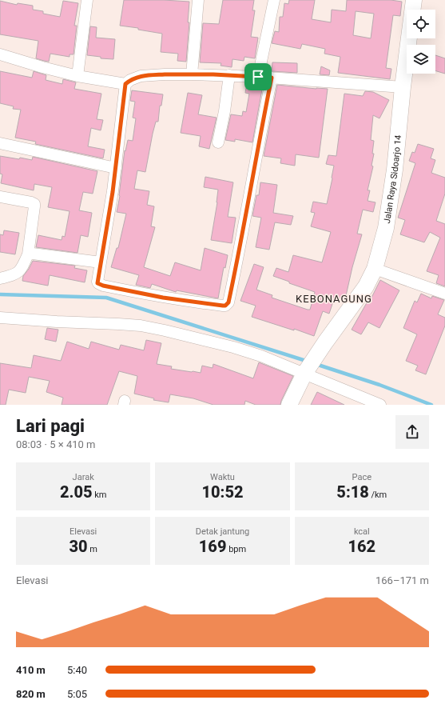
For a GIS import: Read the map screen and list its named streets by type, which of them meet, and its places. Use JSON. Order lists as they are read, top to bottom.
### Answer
{
  "streets": {
    "main road": ["Jalan Raya Sidoarjo 14"]
  },
  "districts": ["KEBONAGUNG"],
  "page": {
    "heading": ["Lari pagi", "08:03 · 5 × 410 m"],
    "stats": [
      ["Jarak", "2.05 km"],
      ["Waktu", "10:52"],
      ["Pace", "5:18 /km"],
      ["Elevasi", "30 m"],
      ["Detak jantung", "169 bpm"],
      ["kcal", "162"]
    ],
    "chart": ["Elevasi", "166–171 m"],
    "list": [
      {
        "name": "410 m",
        "note": "5:40"
      },
      {
        "name": "820 m",
        "note": "5:05"
      }
    ]
  }
}
